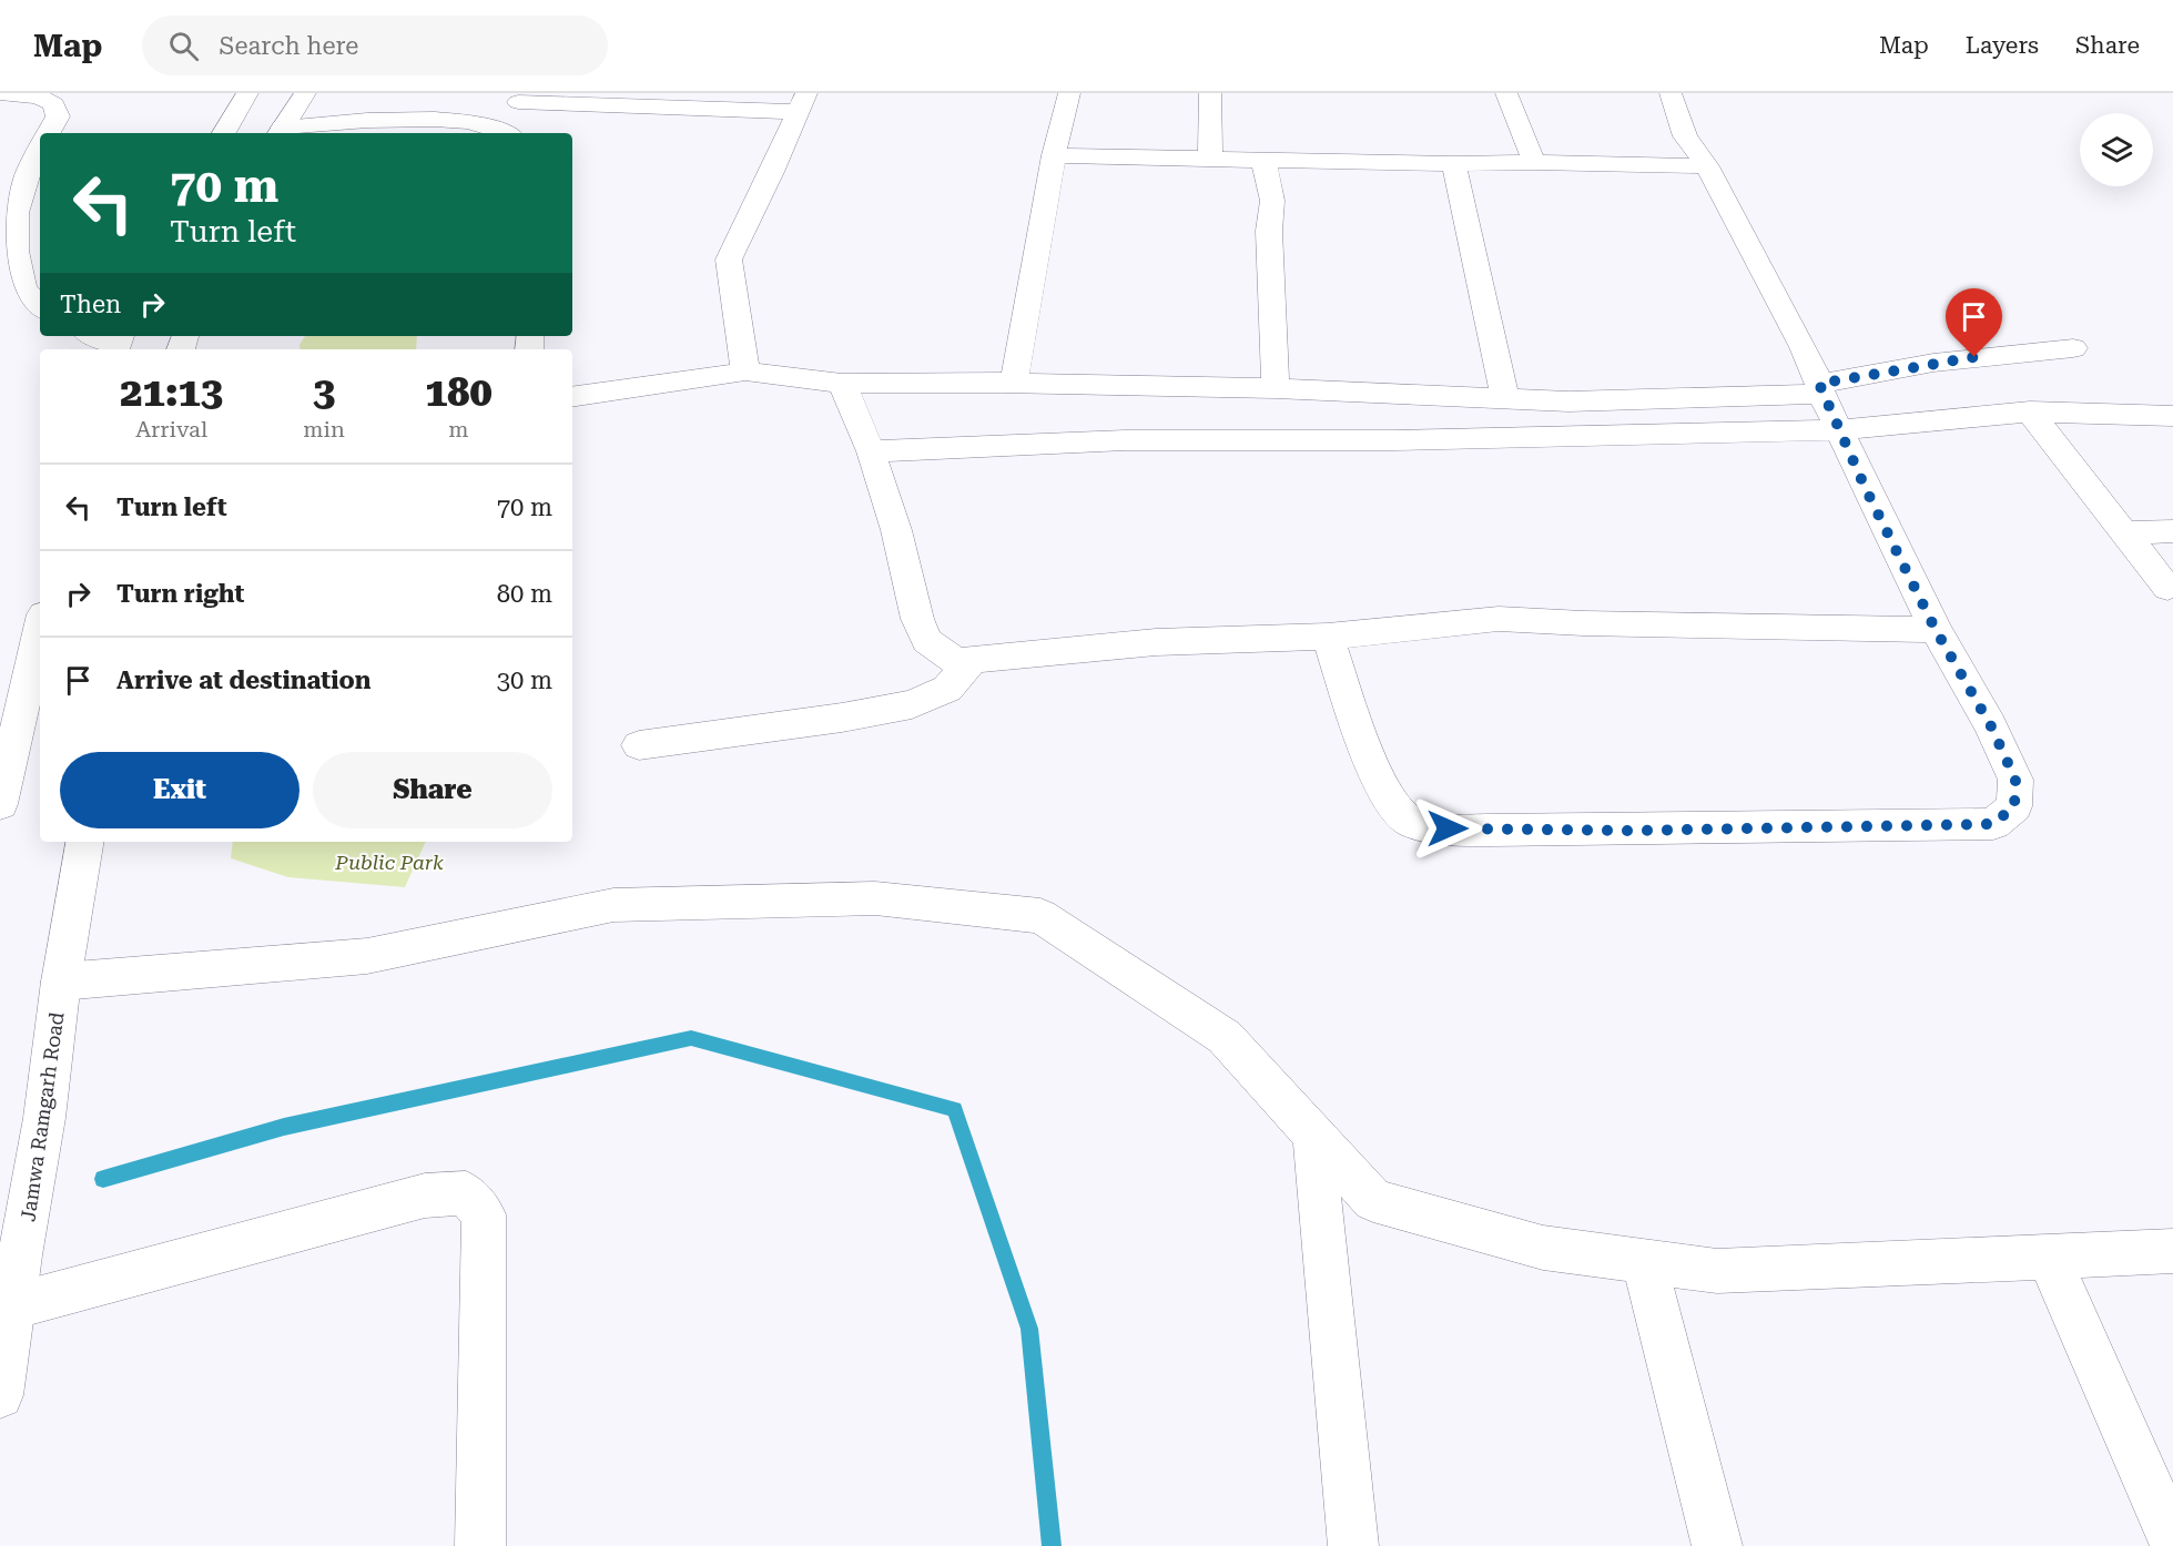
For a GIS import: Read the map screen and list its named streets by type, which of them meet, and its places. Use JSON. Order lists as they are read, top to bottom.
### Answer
{
  "streets": {
    "main road": ["Jamwa Ramgarh Road"]
  },
  "parks": ["Public Park"],
  "page": {
    "header": "Map",
    "search": "Search here",
    "nav": ["Map", "Layers", "Share"],
    "turn": ["70 m", "Turn left"],
    "then": "Then",
    "eta": [
      "21:13",
      "Arrival",
      "3",
      "min",
      "180",
      "m"
    ],
    "list": [
      {
        "name": "Turn left",
        "value": "70 m"
      },
      {
        "name": "Turn right",
        "value": "80 m"
      },
      {
        "name": "Arrive at destination",
        "value": "30 m"
      }
    ],
    "buttons": ["Exit", "Share"]
  }
}
